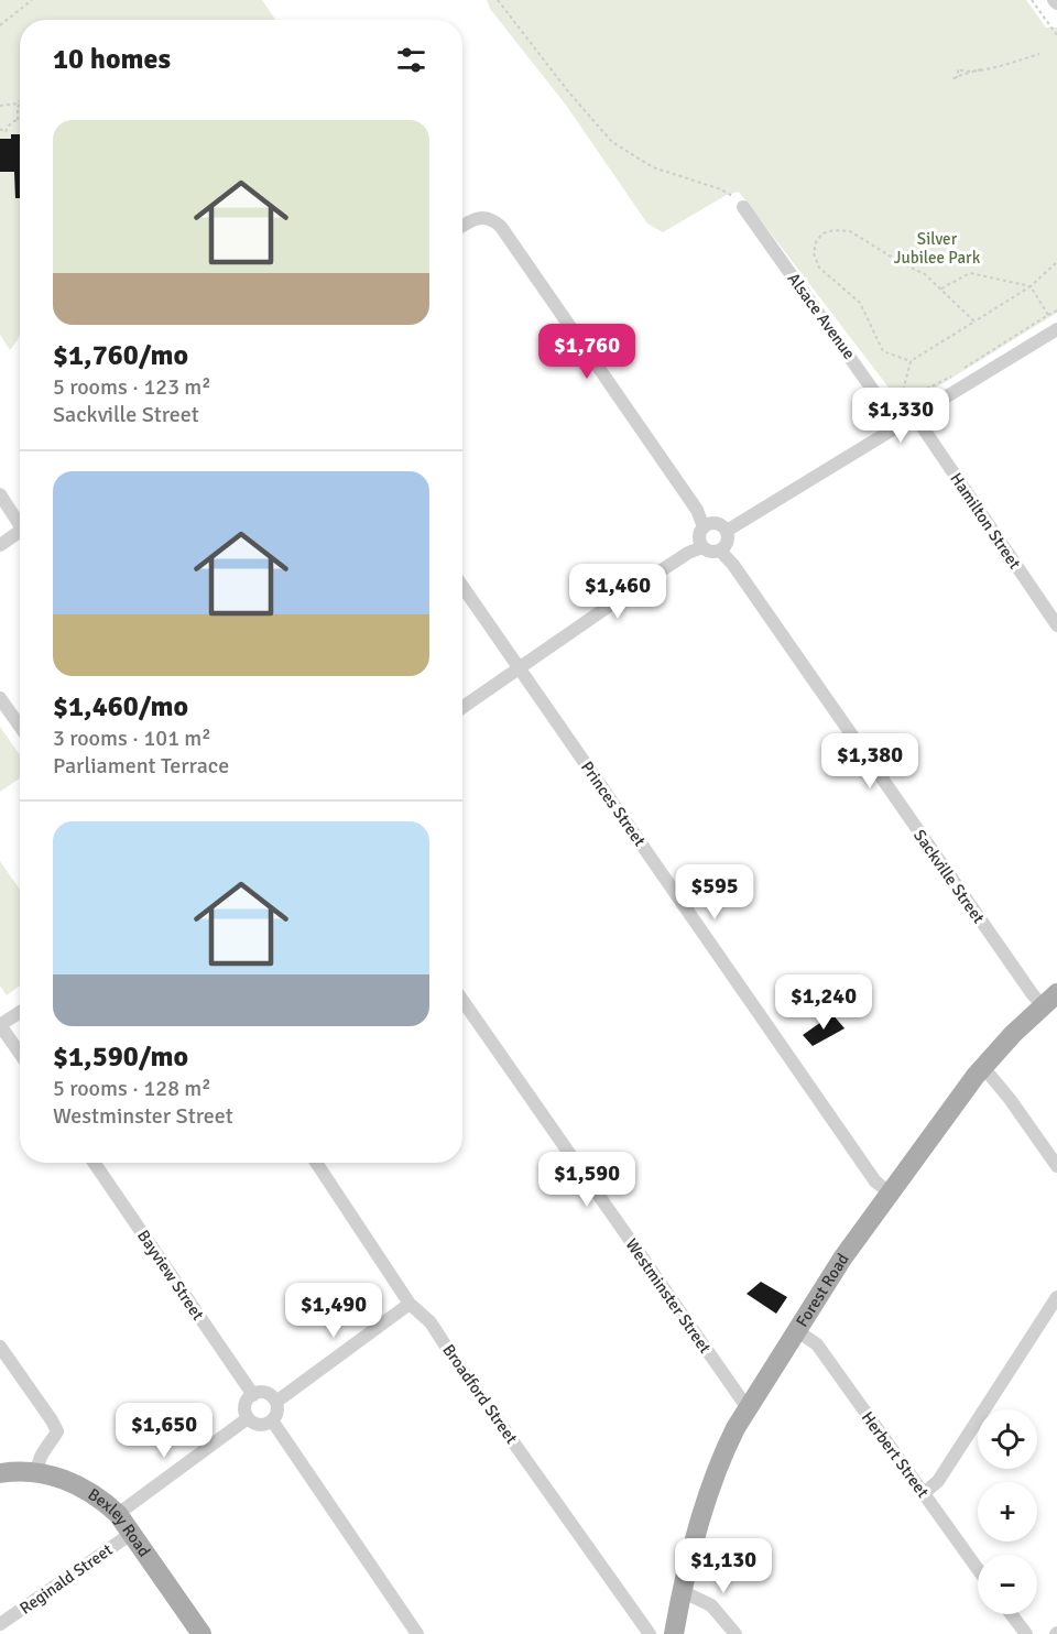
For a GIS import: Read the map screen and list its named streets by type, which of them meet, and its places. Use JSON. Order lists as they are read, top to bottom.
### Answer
{
  "streets": {
    "main road": ["Forest Road", "Bexley Road"],
    "street": [
      "Alsace Avenue",
      "Hamilton Street",
      "Princes Street",
      "Sackville Street",
      "Bayview Street",
      "Westminster Street",
      "Broadford Street",
      "Herbert Street",
      "Reginald Street"
    ]
  },
  "crossings": [
    ["Princes Street", "Forest Road"],
    ["Sackville Street", "Forest Road"],
    ["Forest Road", "Westminster Street"],
    ["Forest Road", "Herbert Street"],
    ["Bexley Road", "Reginald Street"]
  ],
  "parks": ["Silver Jubilee Park"],
  "page": {
    "heading": "10 homes",
    "list": [
      {
        "name": "$1,760/mo",
        "note": "5 rooms · 123 m² · Sackville Street"
      },
      {
        "name": "$1,460/mo",
        "note": "3 rooms · 101 m² · Parliament Terrace"
      },
      {
        "name": "$1,590/mo",
        "note": "5 rooms · 128 m² · Westminster Street"
      }
    ],
    "price": [
      "$1,760",
      "$1,330",
      "$1,460",
      "$1,380",
      "$595",
      "$1,240",
      "$1,590",
      "$1,490",
      "$1,650",
      "$1,130"
    ],
    "map_buttons": ["+", "−"]
  }
}
